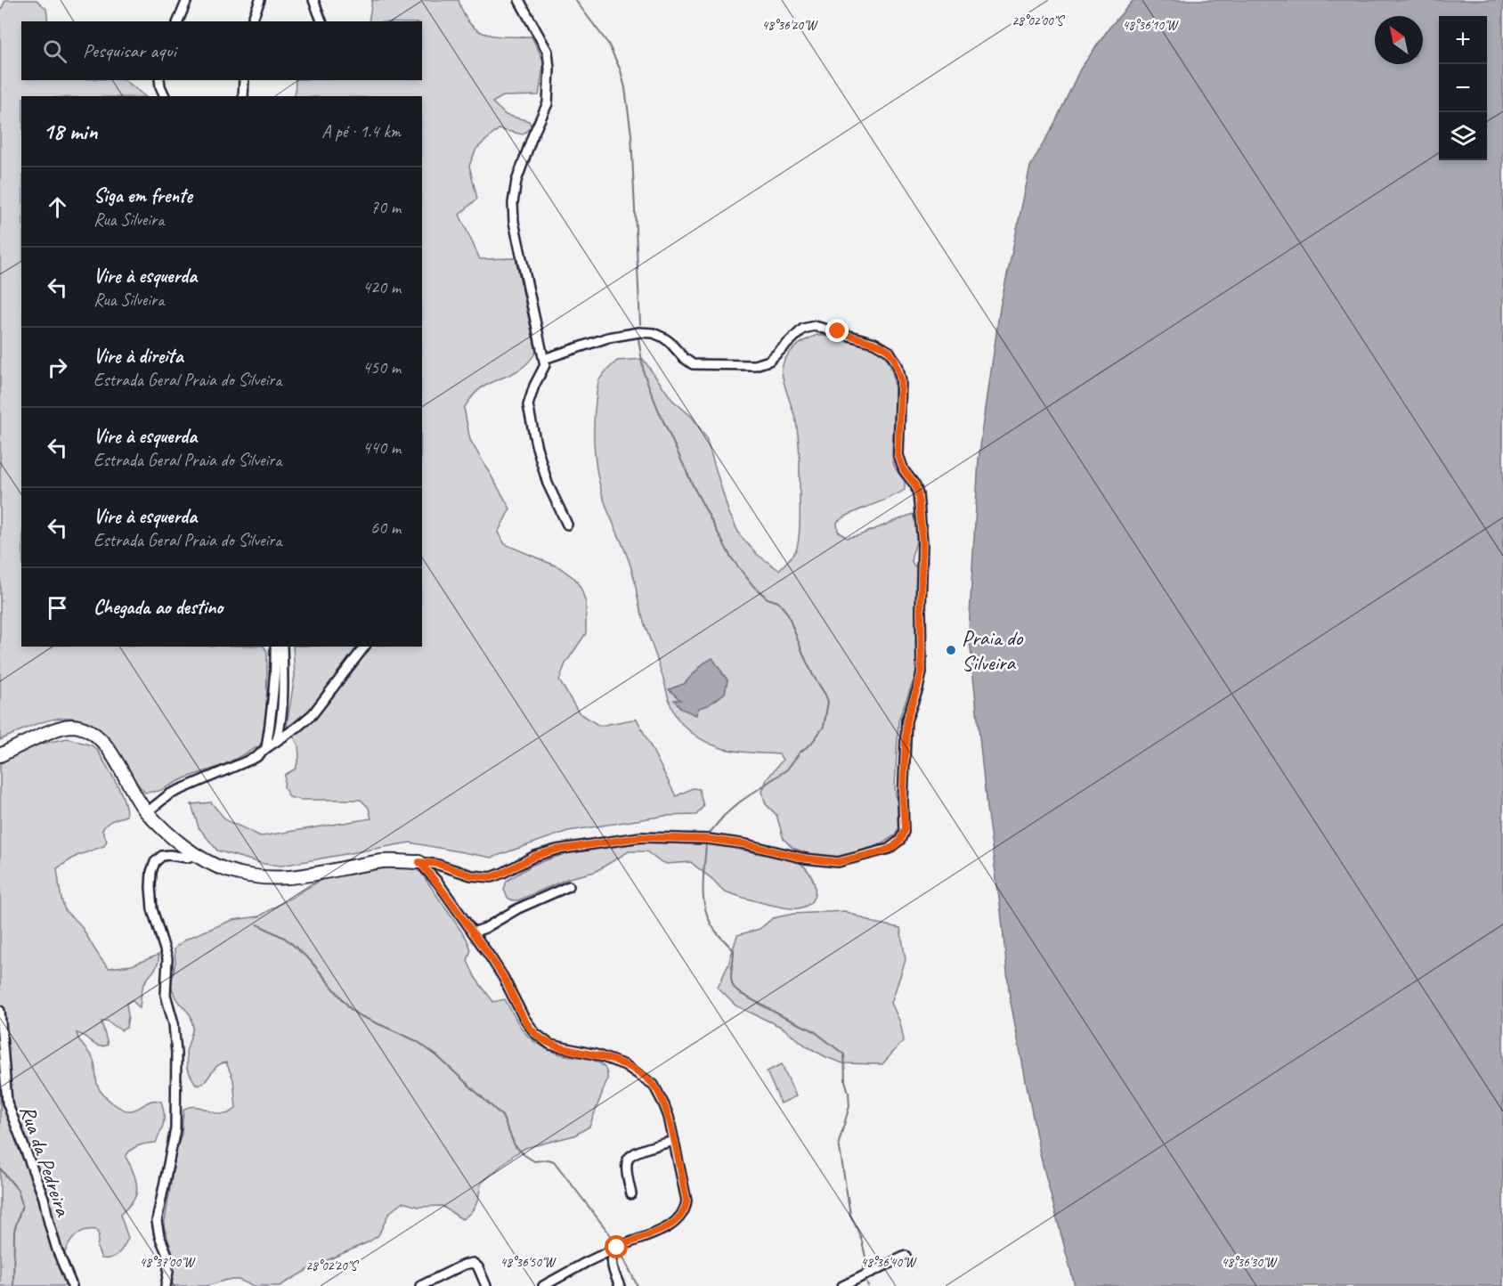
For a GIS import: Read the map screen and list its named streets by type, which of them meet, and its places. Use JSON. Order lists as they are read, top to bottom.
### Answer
{
  "streets": {
    "street": ["Rua da Pedreira"]
  },
  "places": ["Praia do Silveira"],
  "north": "top left",
  "page": {
    "map_buttons": ["+", "−"],
    "search": "Pesquisar aqui",
    "heading": ["18 min", "A pé · 1.4 km"],
    "list": [
      ["Siga em frente", "Rua Silveira", "70 m"],
      ["Vire à esquerda", "Rua Silveira", "420 m"],
      ["Vire à direita", "Estrada Geral Praia do Silveira", "450 m"],
      ["Vire à esquerda", "Estrada Geral Praia do Silveira", "440 m"],
      ["Vire à esquerda", "Estrada Geral Praia do Silveira", "60 m"],
      "Chegada ao destino"
    ]
  },
  "coordinates": [
    "28°02'00\"S",
    "48°36'20\"W",
    "48°36'10\"W",
    "48°37'00\"W",
    "48°36'50\"W",
    "48°36'40\"W",
    "48°36'30\"W",
    "28°02'20\"S"
  ]
}
